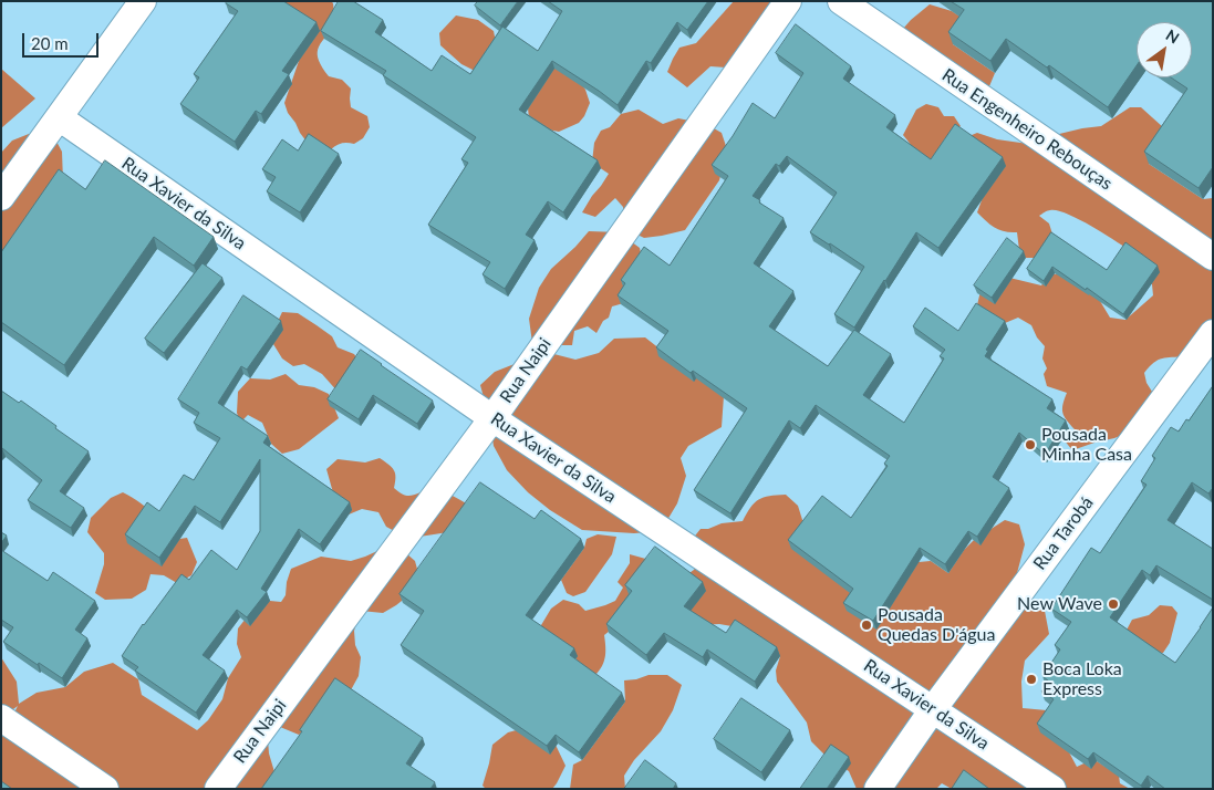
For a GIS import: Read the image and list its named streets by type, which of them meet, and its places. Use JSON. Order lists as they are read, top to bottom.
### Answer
{
  "streets": {
    "street": [
      "Rua Engenheiro Rebouças",
      "Rua Xavier da Silva",
      "Rua Naipi",
      "Rua Tarobá"
    ]
  },
  "crossings": [
    ["Rua Xavier da Silva", "Rua Naipi"],
    ["Rua Xavier da Silva", "Rua Tarobá"]
  ],
  "places": [
    "Pousada Minha Casa",
    "New Wave",
    "Pousada Quedas D'água",
    "Boca Loka Express"
  ],
  "scale_bar": "20 m",
  "north": "top right"
}
